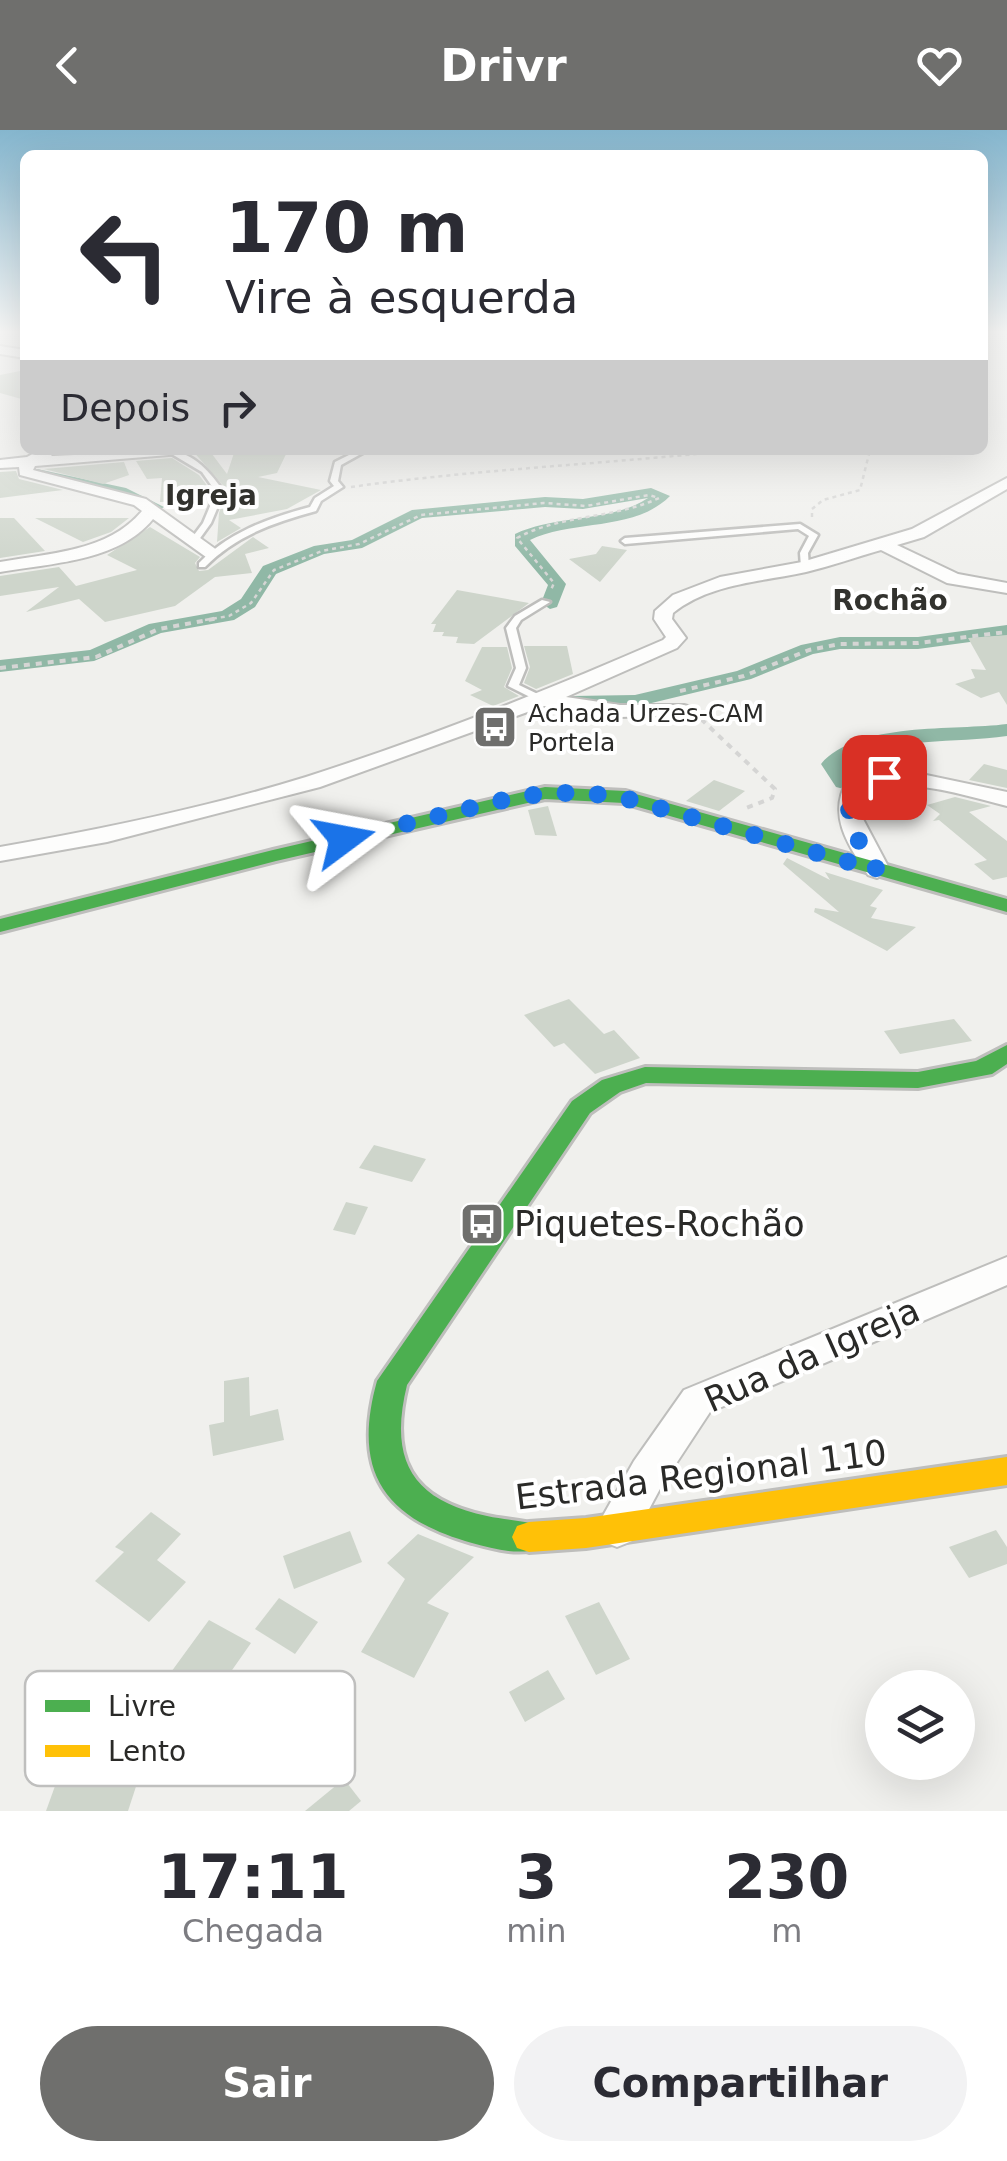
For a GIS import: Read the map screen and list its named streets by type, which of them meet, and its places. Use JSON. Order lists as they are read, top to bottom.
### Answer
{
  "streets": {
    "main road": ["Estrada Regional 110"],
    "street": ["Rua da Igreja"]
  },
  "crossings": [
    ["Rua da Igreja", "Estrada Regional 110"]
  ],
  "districts": ["Igreja", "Rochão"],
  "places": {
    "bus stop": ["Achada Urzes-CAM Portela", "Piquetes-Rochão"]
  },
  "legend": ["Livre", "Lento"],
  "page": {
    "header": "Drivr",
    "turn": ["170 m", "Vire à esquerda"],
    "then": "Depois",
    "eta": [
      "17:11",
      "Chegada",
      "3",
      "min",
      "230",
      "m"
    ],
    "buttons": ["Sair", "Compartilhar"]
  }
}
